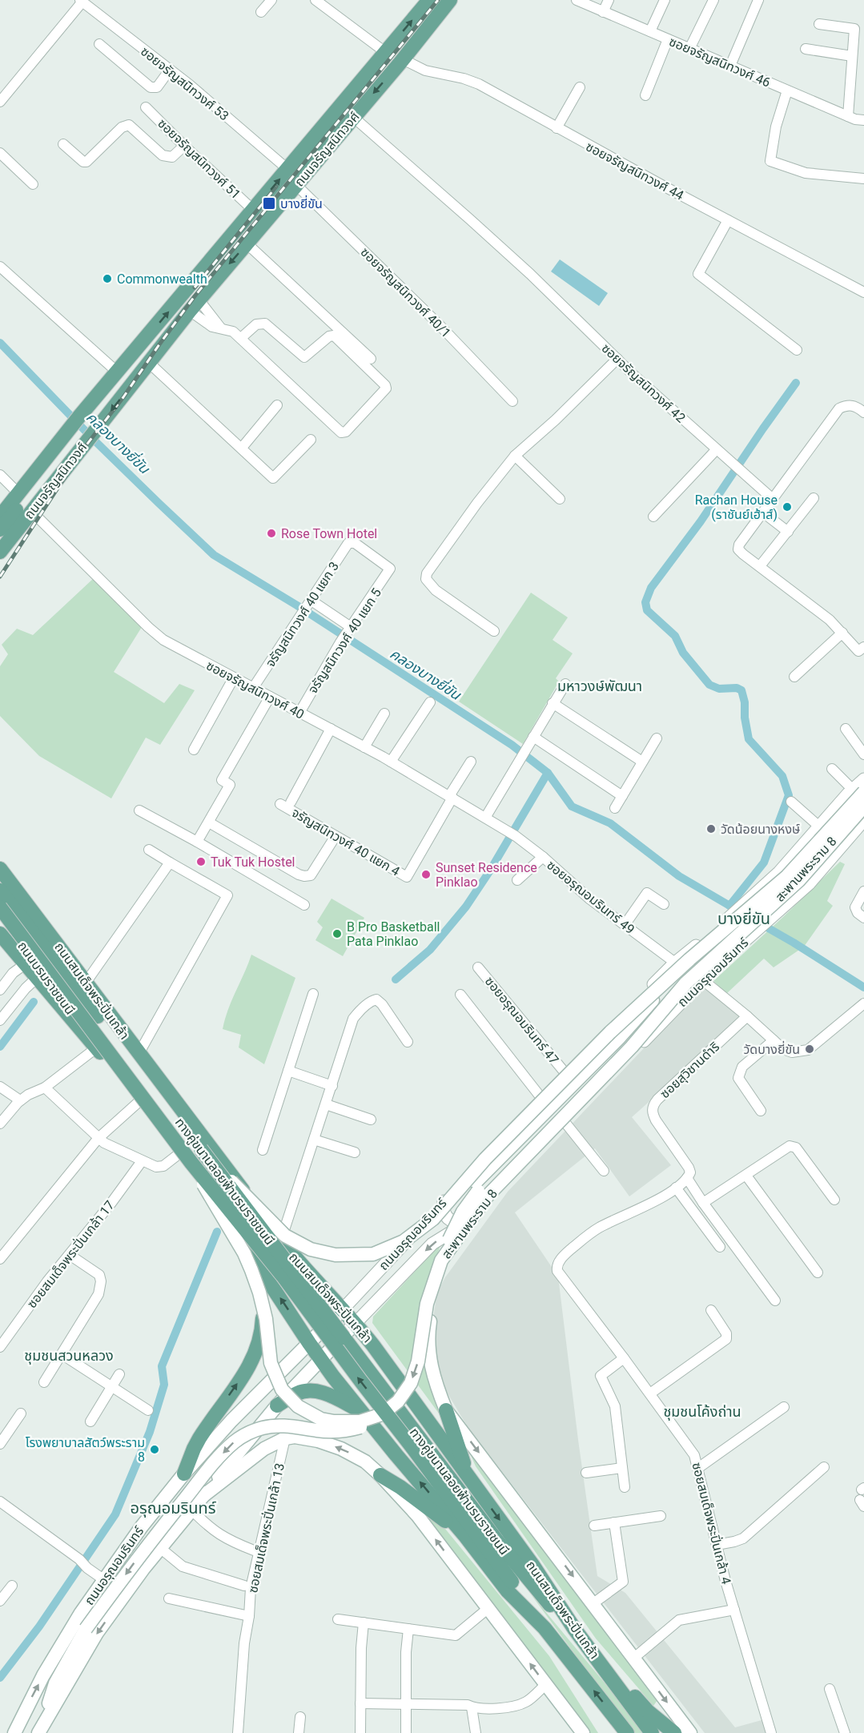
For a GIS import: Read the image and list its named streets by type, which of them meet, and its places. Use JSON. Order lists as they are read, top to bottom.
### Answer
{
  "streets": {
    "main road": [
      "ถนนจรัญสนิทวงศ์",
      "สะพานพระราม 8",
      "ถนนอรุณอมรินทร์",
      "ถนนบรมราชชนนี",
      "ถนนสมเด็จพระปิ่นเกล้า",
      "ทางคู่ขนานลอยฟ้าบรมราชชนนี"
    ],
    "street": [
      "ซอยจรัญสนิทวงศ์ 46",
      "ซอยจรัญสนิทวงศ์ 53",
      "ซอยจรัญสนิทวงศ์ 51",
      "ซอยจรัญสนิทวงศ์ 44",
      "ซอยจรัญสนิทวงศ์ 40/1",
      "ซอยจรัญสนิทวงศ์ 42",
      "จรัญสนิทวงศ์ 40 แยก 3",
      "จรัญสนิทวงศ์ 40 แยก 5",
      "ซอยจรัญสนิทวงศ์ 40",
      "จรัญสนิทวงศ์ 40 แยก 4",
      "ซอยอรุณอมรินทร์ 49",
      "ซอยอรุณอมรินทร์ 47",
      "ซอยสุวิชานดำริ",
      "ซอยสมเด็จพระปิ่นเกล้า 17",
      "ซอยสมเด็จพระปิ่นเกล้า 4",
      "ซอยสมเด็จพระปิ่นเกล้า 13"
    ]
  },
  "crossings": [
    ["ซอยจรัญสนิทวงศ์ 53", "ถนนจรัญสนิทวงศ์"],
    ["ถนนจรัญสนิทวงศ์", "ซอยจรัญสนิทวงศ์ 51"],
    ["ถนนจรัญสนิทวงศ์", "ซอยจรัญสนิทวงศ์ 44"],
    ["ถนนจรัญสนิทวงศ์", "ซอยจรัญสนิทวงศ์ 40/1"],
    ["ถนนจรัญสนิทวงศ์", "ซอยจรัญสนิทวงศ์ 42"],
    ["ถนนจรัญสนิทวงศ์", "ซอยจรัญสนิทวงศ์ 40"],
    ["จรัญสนิทวงศ์ 40 แยก 3", "จรัญสนิทวงศ์ 40 แยก 5"],
    ["จรัญสนิทวงศ์ 40 แยก 3", "ซอยจรัญสนิทวงศ์ 40"],
    ["จรัญสนิทวงศ์ 40 แยก 5", "ซอยจรัญสนิทวงศ์ 40"],
    ["ซอยจรัญสนิทวงศ์ 40", "จรัญสนิทวงศ์ 40 แยก 4"],
    ["ซอยจรัญสนิทวงศ์ 40", "ซอยอรุณอมรินทร์ 49"],
    ["สะพานพระราม 8", "ถนนอรุณอมรินทร์"],
    ["สะพานพระราม 8", "ทางคู่ขนานลอยฟ้าบรมราชชนนี"],
    ["ซอยอรุณอมรินทร์ 49", "ถนนอรุณอมรินทร์"],
    ["ถนนอรุณอมรินทร์", "ถนนสมเด็จพระปิ่นเกล้า"],
    ["ถนนอรุณอมรินทร์", "ซอยอรุณอมรินทร์ 47"],
    ["ถนนบรมราชชนนี", "ถนนสมเด็จพระปิ่นเกล้า"],
    ["ถนนสมเด็จพระปิ่นเกล้า", "ทางคู่ขนานลอยฟ้าบรมราชชนนี"]
  ],
  "districts": [
    "มหาวงษ์พัฒนา",
    "บางยี่ขัน",
    "ชุมชนสวนหลวง",
    "ชุมชนโค้งถ่าน",
    "อรุณอมรินทร์"
  ],
  "water": ["คลองบางยี่ขัน"],
  "places": {
    "transit": ["บางยี่ขัน"],
    "other": [
      "Commonwealth",
      "Rachan House (ราชันย์เฮ้าส์)",
      "Rose Town Hotel",
      "วัดน้อยนางหงษ์",
      "Tuk Tuk Hostel",
      "Sunset Residence Pinklao",
      "B Pro Basketball Pata Pinklao",
      "วัดบางยี่ขัน",
      "โรงพยาบาลสัตว์พระราม 8"
    ]
  }
}
